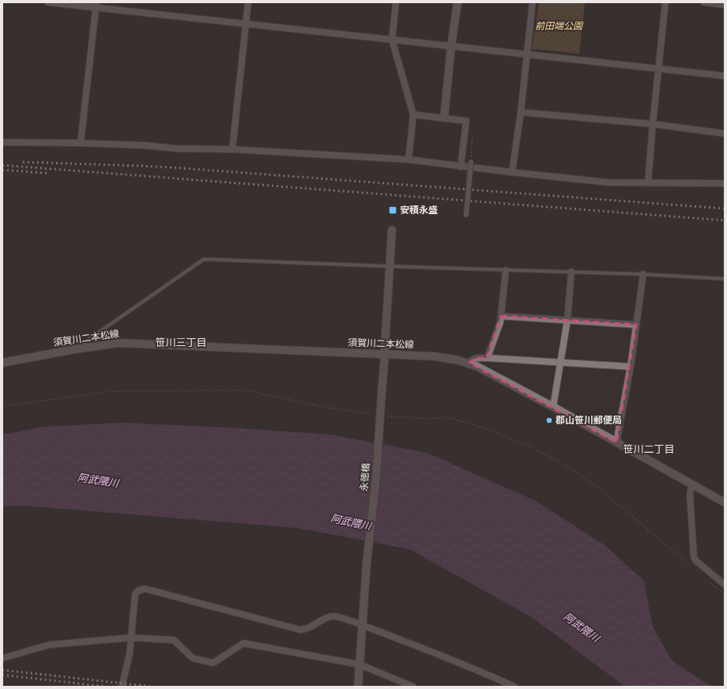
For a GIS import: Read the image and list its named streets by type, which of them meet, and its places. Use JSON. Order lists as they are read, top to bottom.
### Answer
{
  "streets": {
    "main road": ["須賀川二本松線", "永徳橋"]
  },
  "crossings": [
    ["須賀川二本松線", "永徳橋"]
  ],
  "districts": ["笹川三丁目", "笹川二丁目"],
  "water": ["阿武隈川"],
  "parks": ["前田端公園"],
  "places": {
    "transit": ["安積永盛"],
    "other": ["郡山笹川郵便局"]
  }
}
